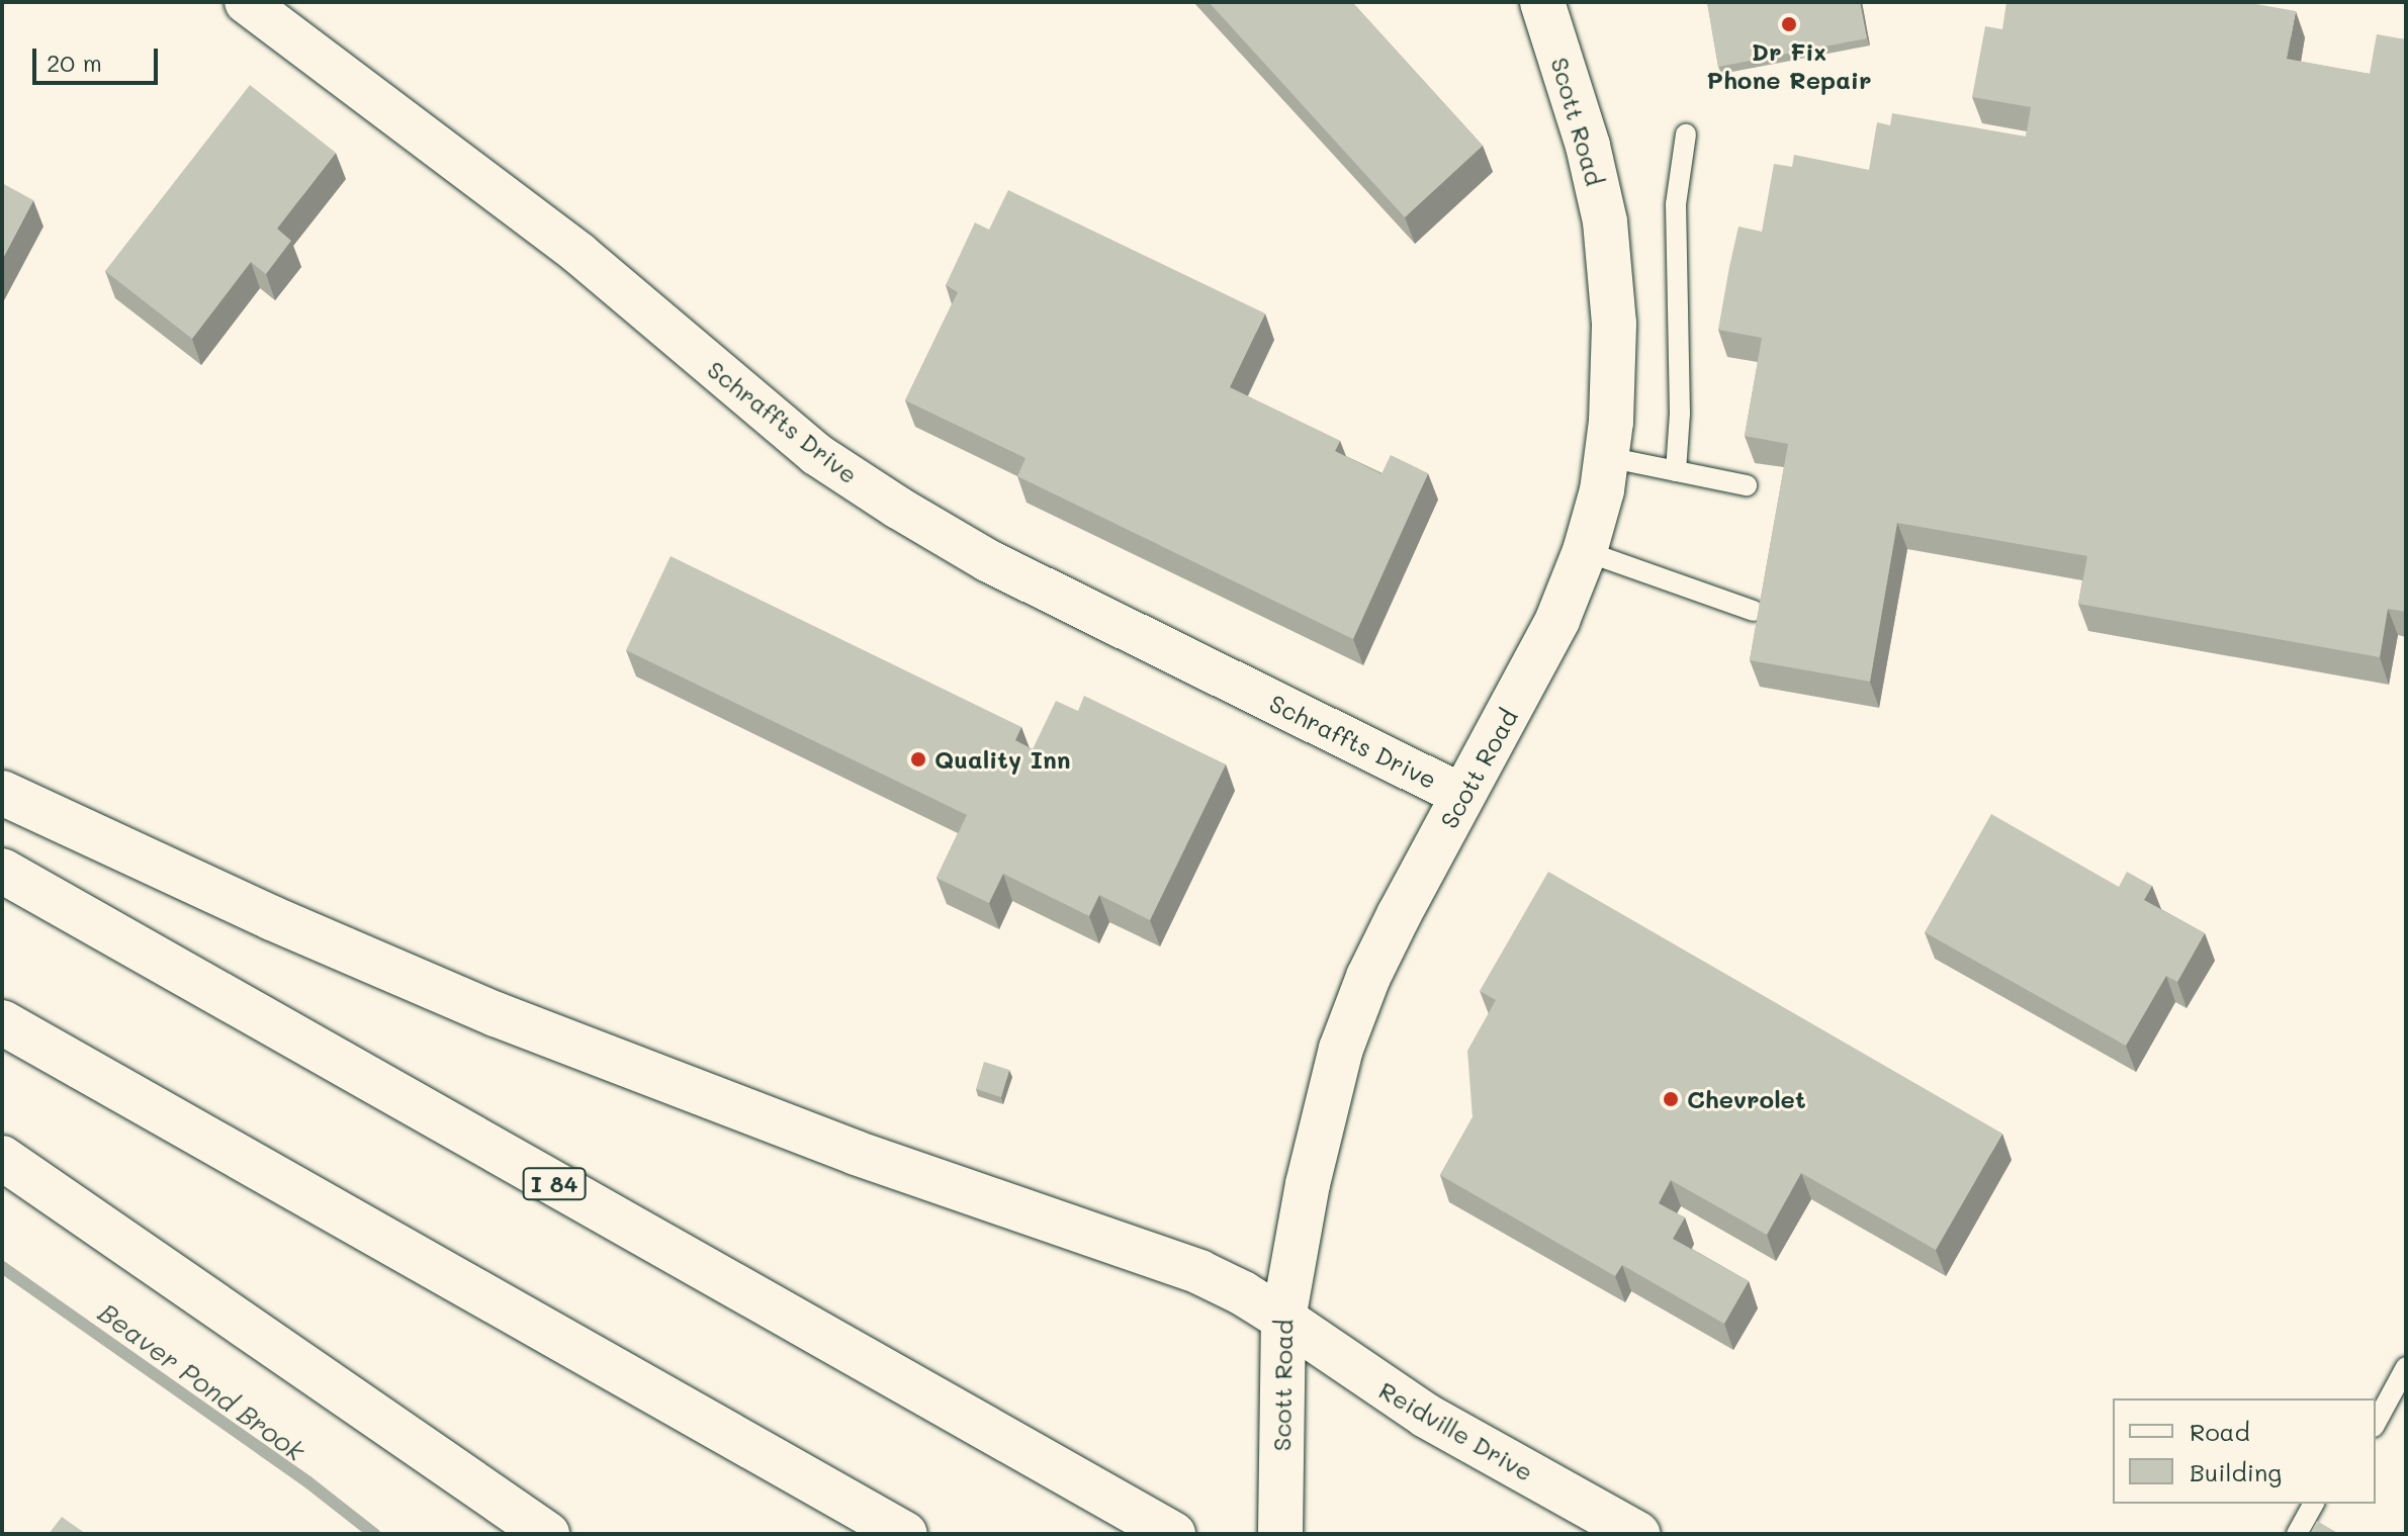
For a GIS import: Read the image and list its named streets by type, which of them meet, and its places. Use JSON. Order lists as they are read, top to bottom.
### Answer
{
  "streets": {
    "main road": ["Scott Road", "I 84", "Reidville Drive"],
    "street": ["Schraffts Drive"]
  },
  "crossings": [
    ["Scott Road", "Schraffts Drive"],
    ["Scott Road", "Reidville Drive"]
  ],
  "water": ["Beaver Pond Brook"],
  "places": ["Dr Fix Phone Repair", "Quality Inn", "Chevrolet"],
  "legend": ["Road", "Building"],
  "scale_bar": "20 m"
}
